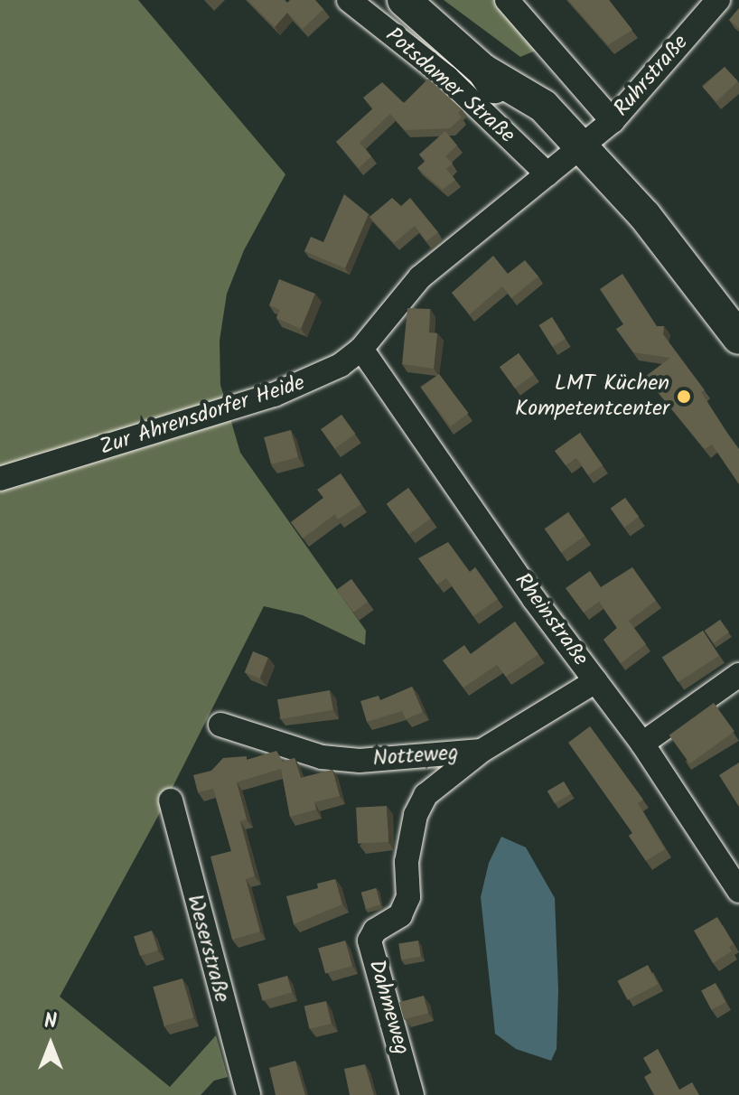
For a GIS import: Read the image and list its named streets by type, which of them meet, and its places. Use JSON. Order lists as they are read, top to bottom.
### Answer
{
  "streets": {
    "main road": ["Potsdamer Straße"],
    "street": [
      "Ruhrstraße",
      "Zur Ahrensdorfer Heide",
      "Rheinstraße",
      "Notteweg",
      "Weserstraße",
      "Dahmeweg"
    ]
  },
  "crossings": [
    ["Ruhrstraße", "Potsdamer Straße"],
    ["Ruhrstraße", "Zur Ahrensdorfer Heide"],
    ["Potsdamer Straße", "Zur Ahrensdorfer Heide"],
    ["Zur Ahrensdorfer Heide", "Rheinstraße"],
    ["Rheinstraße", "Notteweg"],
    ["Notteweg", "Dahmeweg"]
  ],
  "places": ["LMT Küchen Kompetentcenter"],
  "north": "top"
}
